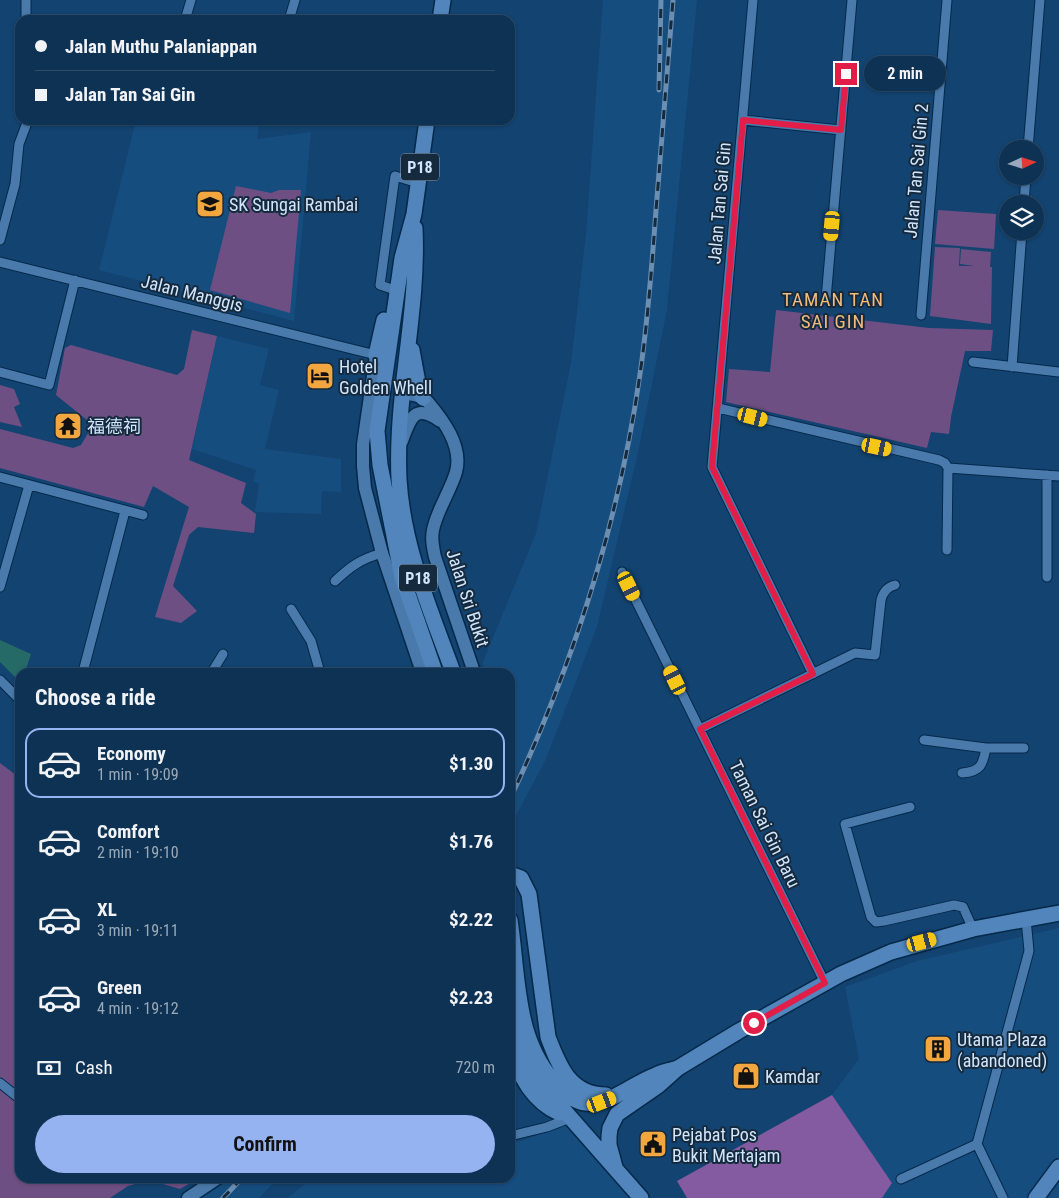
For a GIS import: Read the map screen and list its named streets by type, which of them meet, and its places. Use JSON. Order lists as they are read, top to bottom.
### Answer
{
  "streets": {
    "main road": ["P18"],
    "street": [
      "Jalan Tan Sai Gin 2",
      "Jalan Tan Sai Gin",
      "Jalan Manggis",
      "Jalan Sri Bukit",
      "Taman Sai Gin Baru"
    ]
  },
  "crossings": [
    ["P18", "Jalan Sri Bukit"]
  ],
  "districts": ["TAMAN TAN SAI GIN"],
  "places": {
    "school or university": ["SK Sungai Rambai"],
    "hotel": ["Hotel Golden Whell"],
    "temple": ["福德祠"],
    "building": ["Utama Plaza (abandoned)"],
    "shop": ["Kamdar"],
    "public building": ["Pejabat Pos Bukit Mertajam"]
  },
  "north": "right",
  "page": {
    "banner": ["Jalan Muthu Palaniappan", "Jalan Tan Sai Gin"],
    "bubble": "2 min",
    "heading": "Choose a ride",
    "list": [
      {
        "name": "Economy",
        "note": "1 min · 19:09",
        "value": "$1.30"
      },
      {
        "name": "Comfort",
        "note": "2 min · 19:10",
        "value": "$1.76"
      },
      {
        "name": "XL",
        "note": "3 min · 19:11",
        "value": "$2.22"
      },
      {
        "name": "Green",
        "note": "4 min · 19:12",
        "value": "$2.23"
      }
    ],
    "pay": ["Cash", "720 m"],
    "buttons": "Confirm"
  }
}
